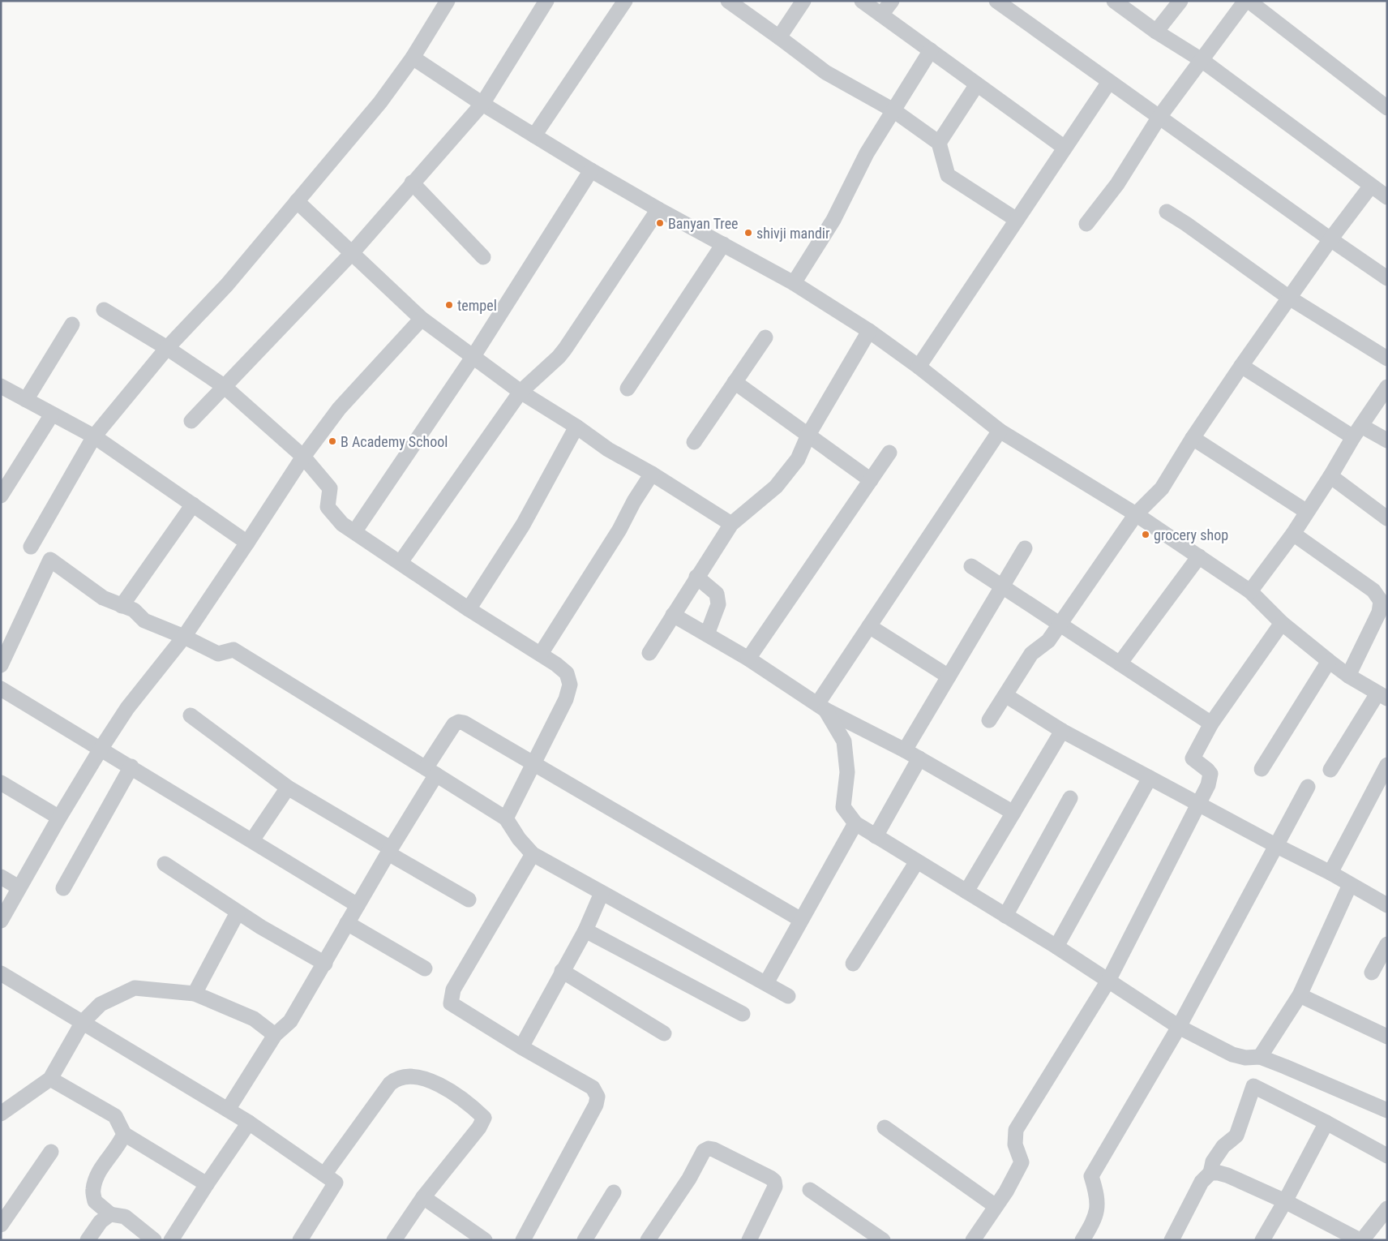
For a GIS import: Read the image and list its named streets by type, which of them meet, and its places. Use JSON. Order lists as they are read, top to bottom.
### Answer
{
  "places": [
    "Banyan Tree",
    "shivji mandir",
    "tempel",
    "B Academy School",
    "grocery shop"
  ]
}
